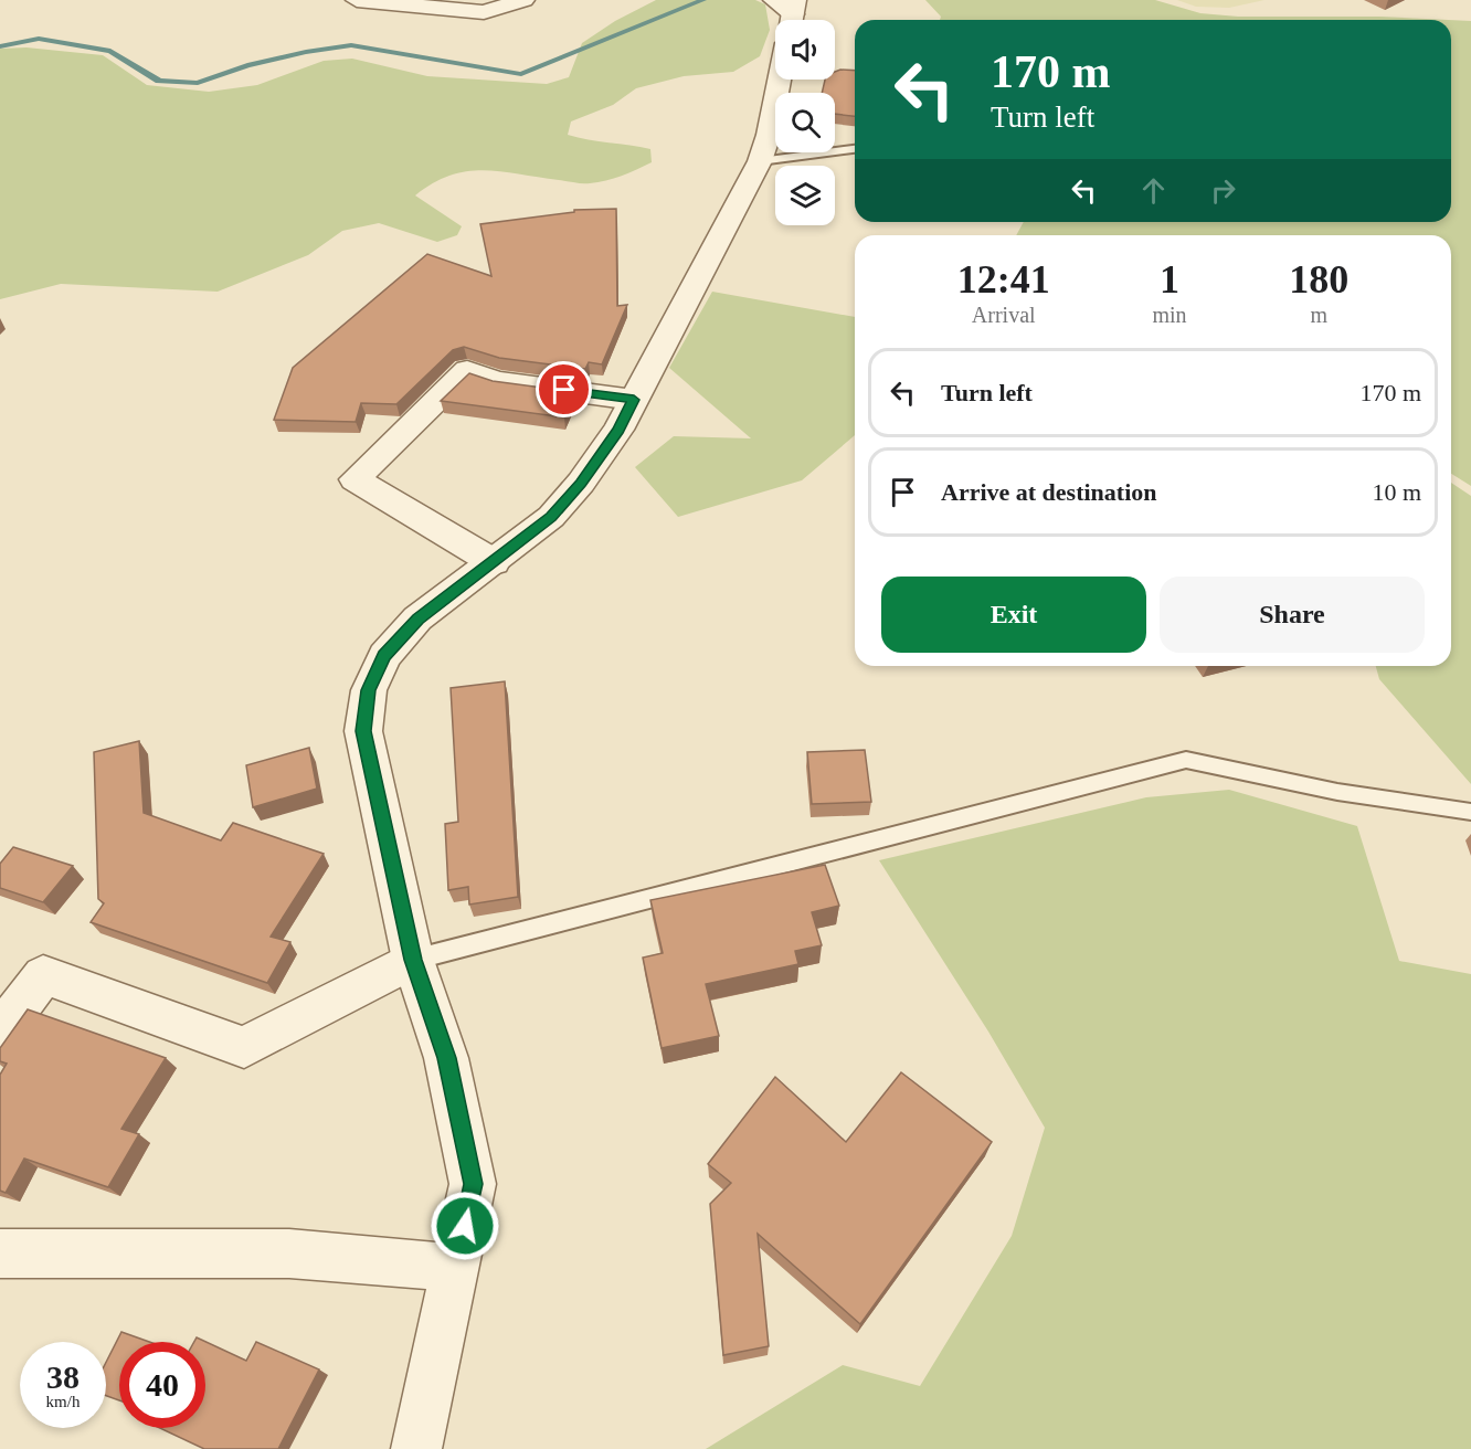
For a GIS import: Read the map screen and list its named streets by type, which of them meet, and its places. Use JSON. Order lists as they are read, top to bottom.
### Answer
{
  "page": {
    "turn": ["170 m", "Turn left"],
    "eta": [
      "12:41",
      "Arrival",
      "1",
      "min",
      "180",
      "m"
    ],
    "list": [
      {
        "name": "Turn left",
        "value": "170 m"
      },
      {
        "name": "Arrive at destination",
        "value": "10 m"
      }
    ],
    "buttons": ["Exit", "Share"],
    "speed": "38 km/h",
    "limit": "40"
  }
}
